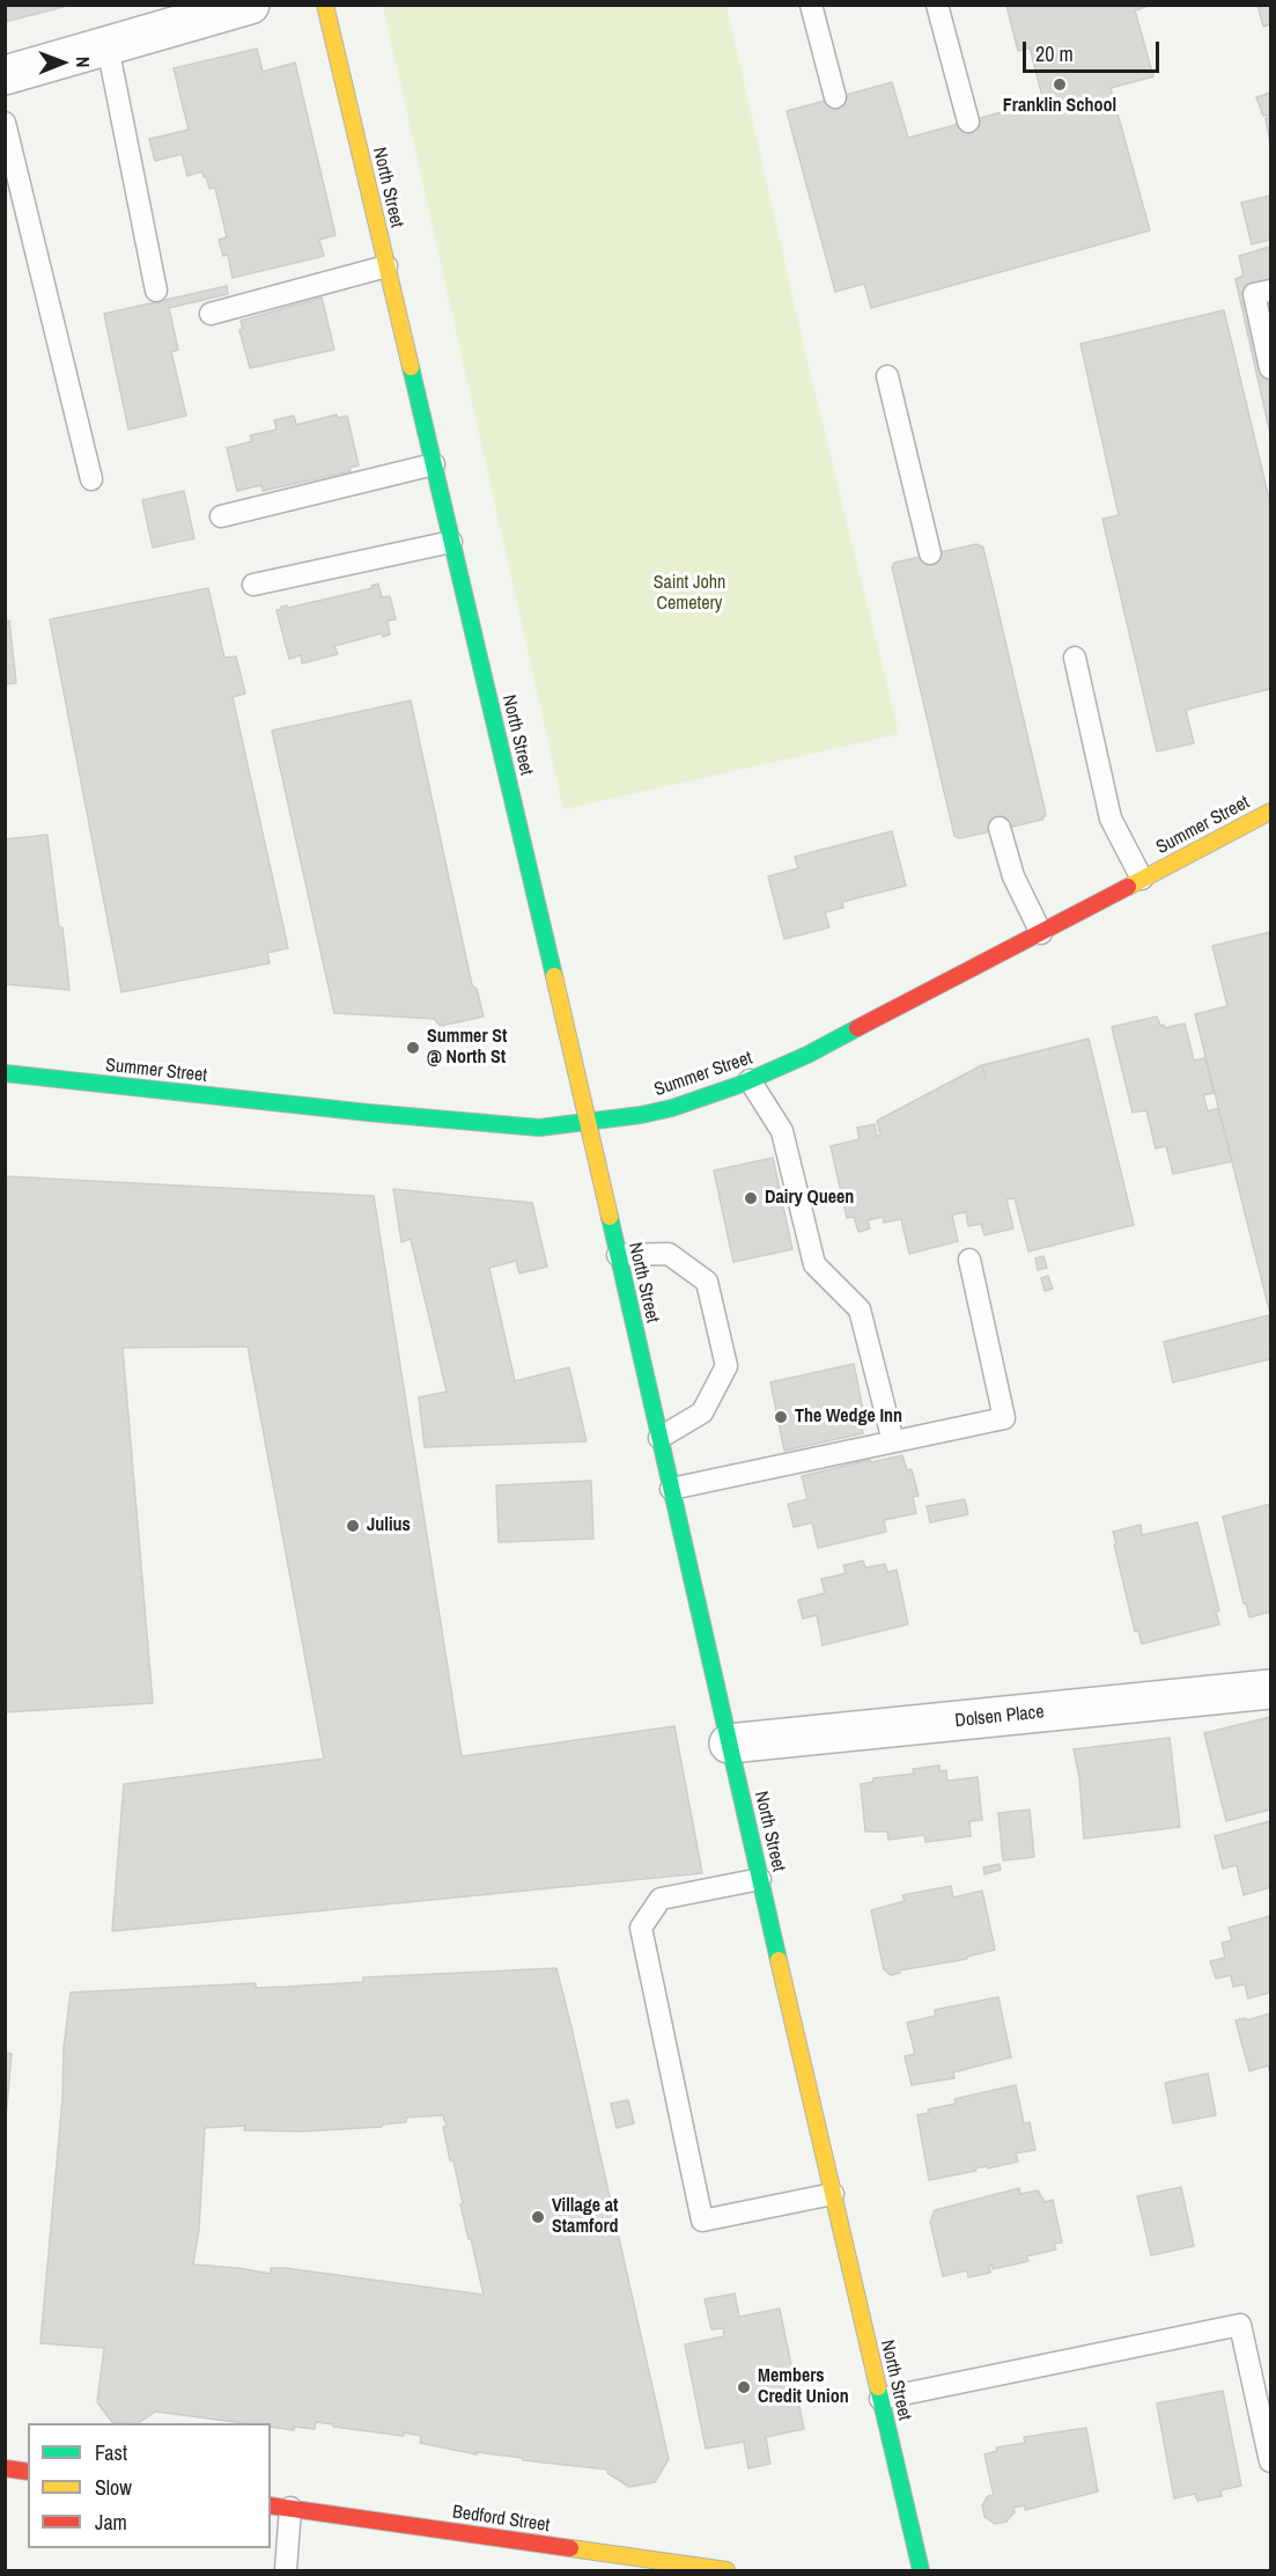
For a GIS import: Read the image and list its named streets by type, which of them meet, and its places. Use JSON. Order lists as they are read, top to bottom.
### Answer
{
  "streets": {
    "street": [
      "North Street",
      "Summer Street",
      "Dolsen Place",
      "Bedford Street"
    ]
  },
  "crossings": [
    ["North Street", "Summer Street"],
    ["North Street", "Dolsen Place"]
  ],
  "parks": ["Saint John Cemetery"],
  "places": [
    "Franklin School",
    "Summer St @ North St",
    "Dairy Queen",
    "The Wedge Inn",
    "Julius",
    "Village at Stamford",
    "Members Credit Union"
  ],
  "legend": ["Fast", "Slow", "Jam"],
  "scale_bar": "20 m",
  "north": "right"
}
